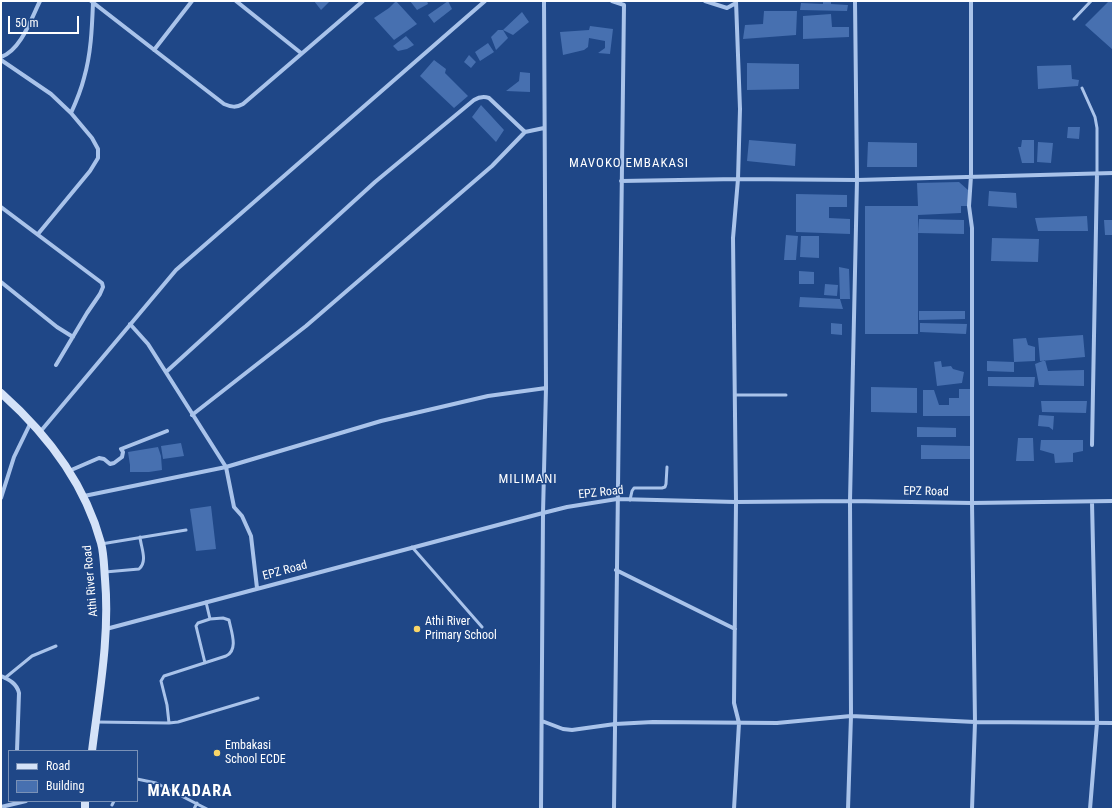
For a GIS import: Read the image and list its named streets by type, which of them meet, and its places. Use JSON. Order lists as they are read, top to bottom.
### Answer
{
  "streets": {
    "main road": ["Athi River Road"],
    "street": ["EPZ Road"]
  },
  "crossings": [
    ["EPZ Road", "Athi River Road"]
  ],
  "districts": ["MAVOKO EMBAKASI", "MILIMANI", "MAKADARA"],
  "places": ["Athi River Primary School", "Embakasi School ECDE"],
  "legend": ["Road", "Building"],
  "scale_bar": "50 m"
}
